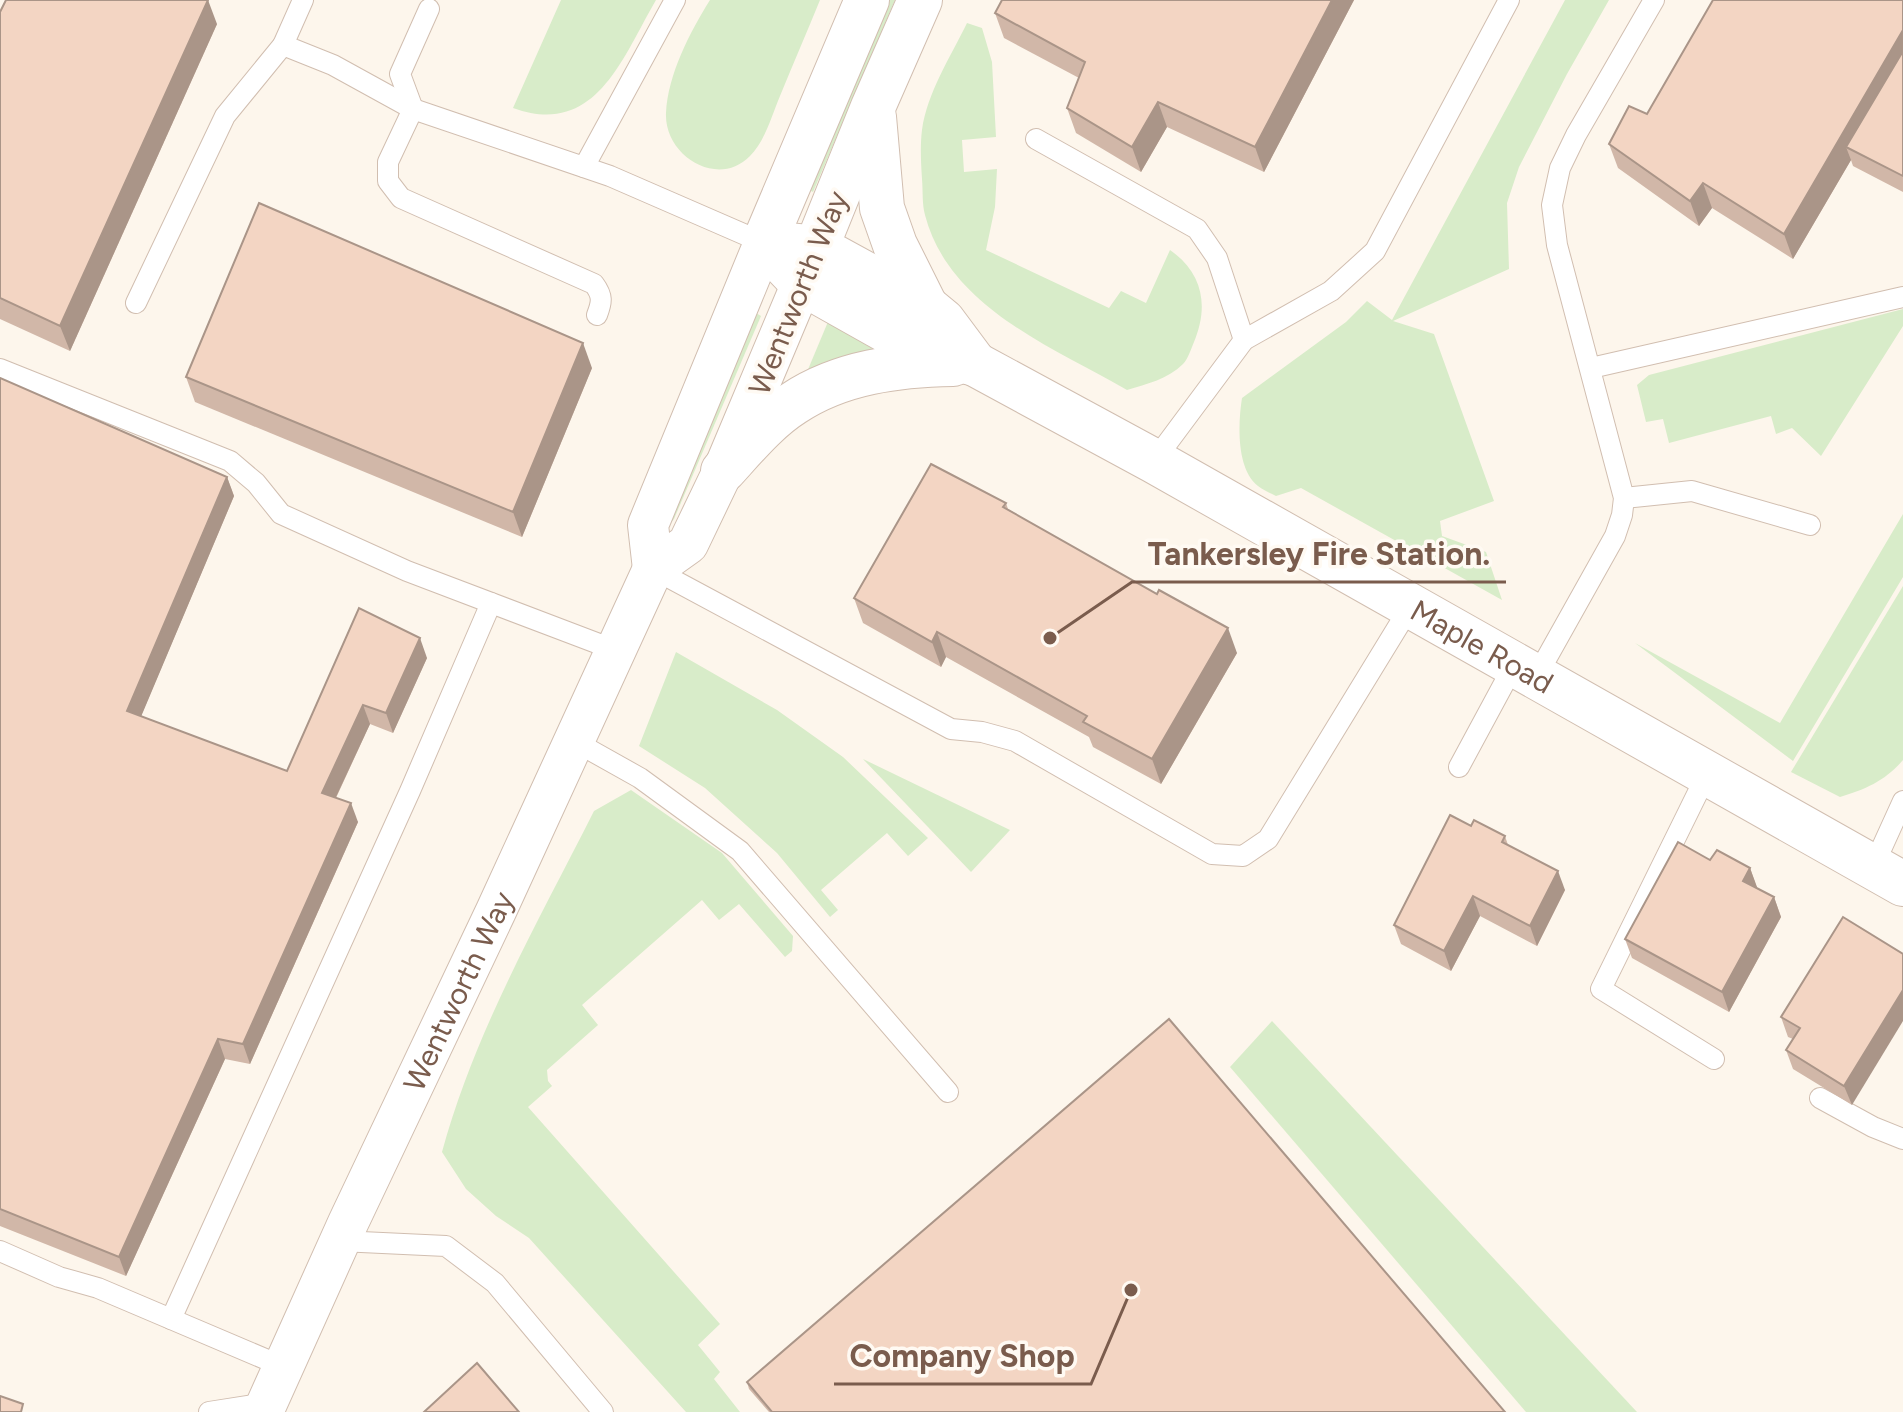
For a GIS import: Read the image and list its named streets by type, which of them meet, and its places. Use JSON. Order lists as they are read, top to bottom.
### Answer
{
  "streets": {
    "street": ["Wentworth Way", "Maple Road"]
  },
  "crossings": [
    ["Wentworth Way", "Maple Road"]
  ],
  "places": ["Tankersley Fire Station.", "Company Shop"]
}
